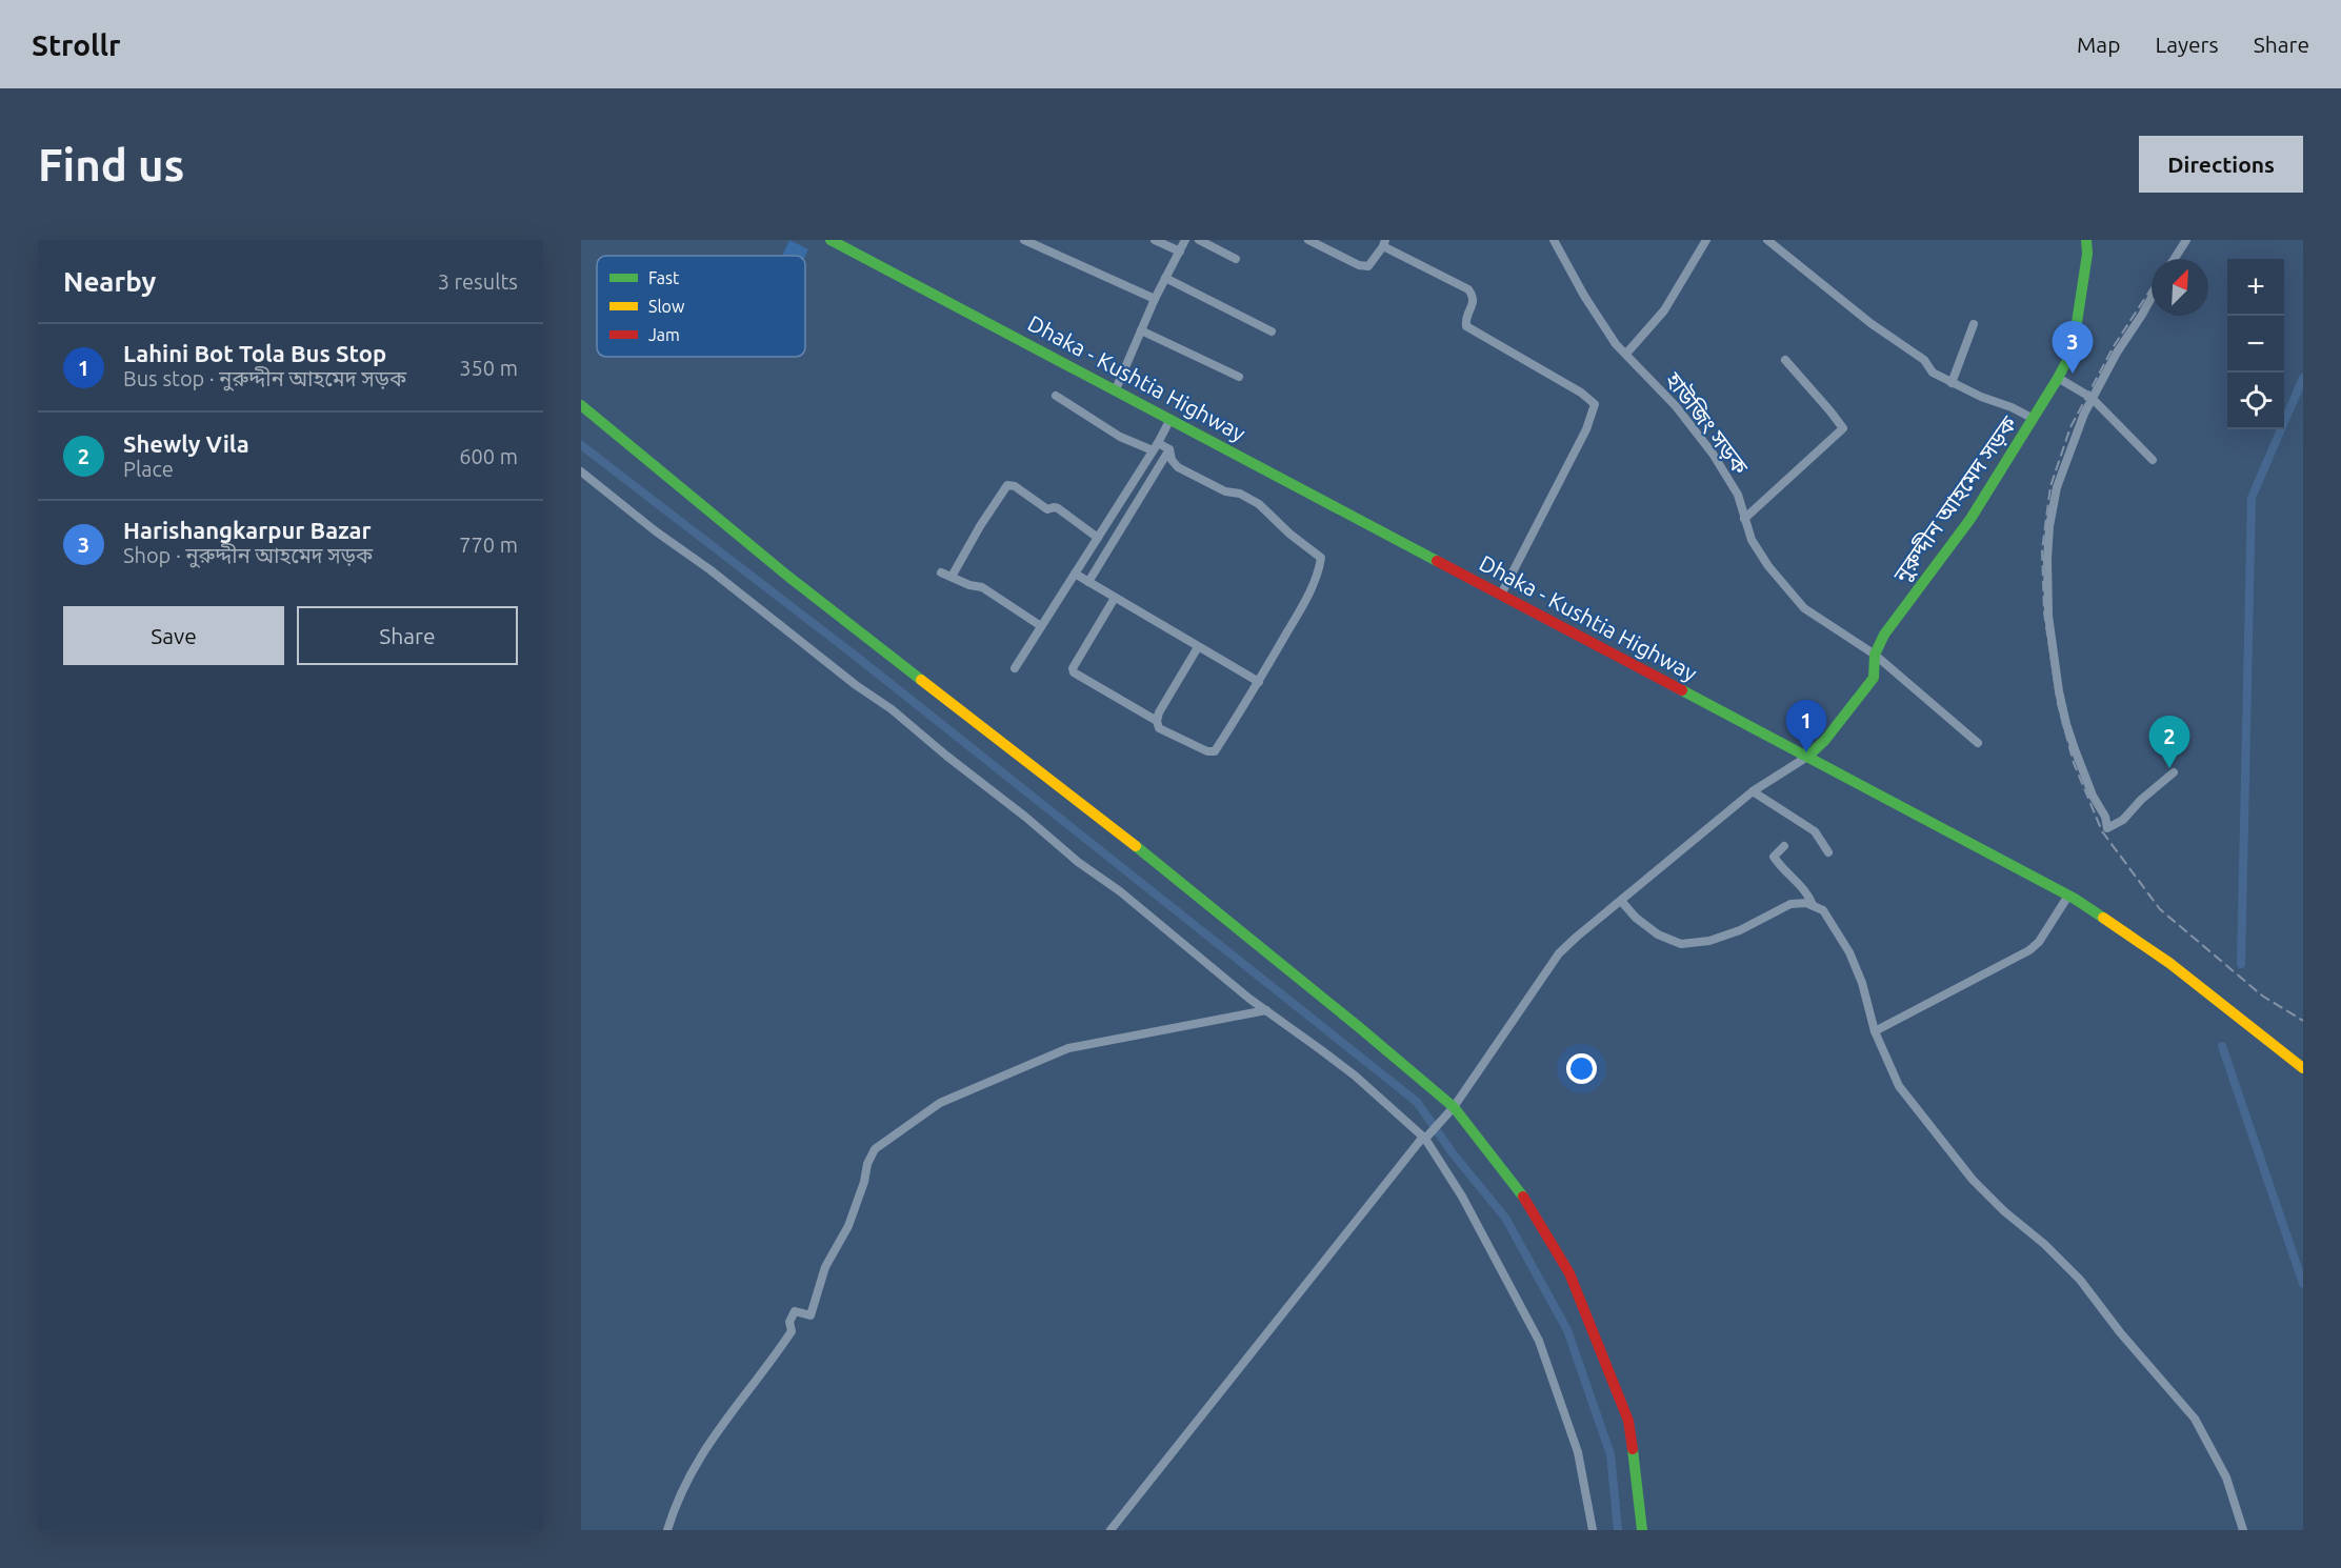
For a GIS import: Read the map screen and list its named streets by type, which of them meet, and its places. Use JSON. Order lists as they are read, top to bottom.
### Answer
{
  "streets": {
    "main road": ["Dhaka - Kushtia Highway", "নুরুদ্দীন আহমেদ সড়ক"],
    "street": ["হাউজিং সড়ক"]
  },
  "crossings": [
    ["Dhaka - Kushtia Highway", "নুরুদ্দীন আহমেদ সড়ক"],
    ["হাউজিং সড়ক", "নুরুদ্দীন আহমেদ সড়ক"]
  ],
  "legend": ["Fast", "Slow", "Jam"],
  "north": "top right",
  "page": {
    "header": "Strollr",
    "nav": ["Map", "Layers", "Share"],
    "buttons": [
      "Directions",
      ["Save", "Share"]
    ],
    "title": "Find us",
    "heading": ["Nearby", "3 results"],
    "map_buttons": ["+", "−"],
    "pins": ["3", "1", "2"],
    "list": [
      {
        "mark": "1",
        "name": "Lahini Bot Tola Bus Stop",
        "note": "Bus stop · নুরুদ্দীন আহমেদ সড়ক",
        "value": "350 m"
      },
      {
        "mark": "2",
        "name": "Shewly Vila",
        "note": "Place",
        "value": "600 m"
      },
      {
        "mark": "3",
        "name": "Harishangkarpur Bazar",
        "note": "Shop · নুরুদ্দীন আহমেদ সড়ক",
        "value": "770 m"
      }
    ]
  }
}
